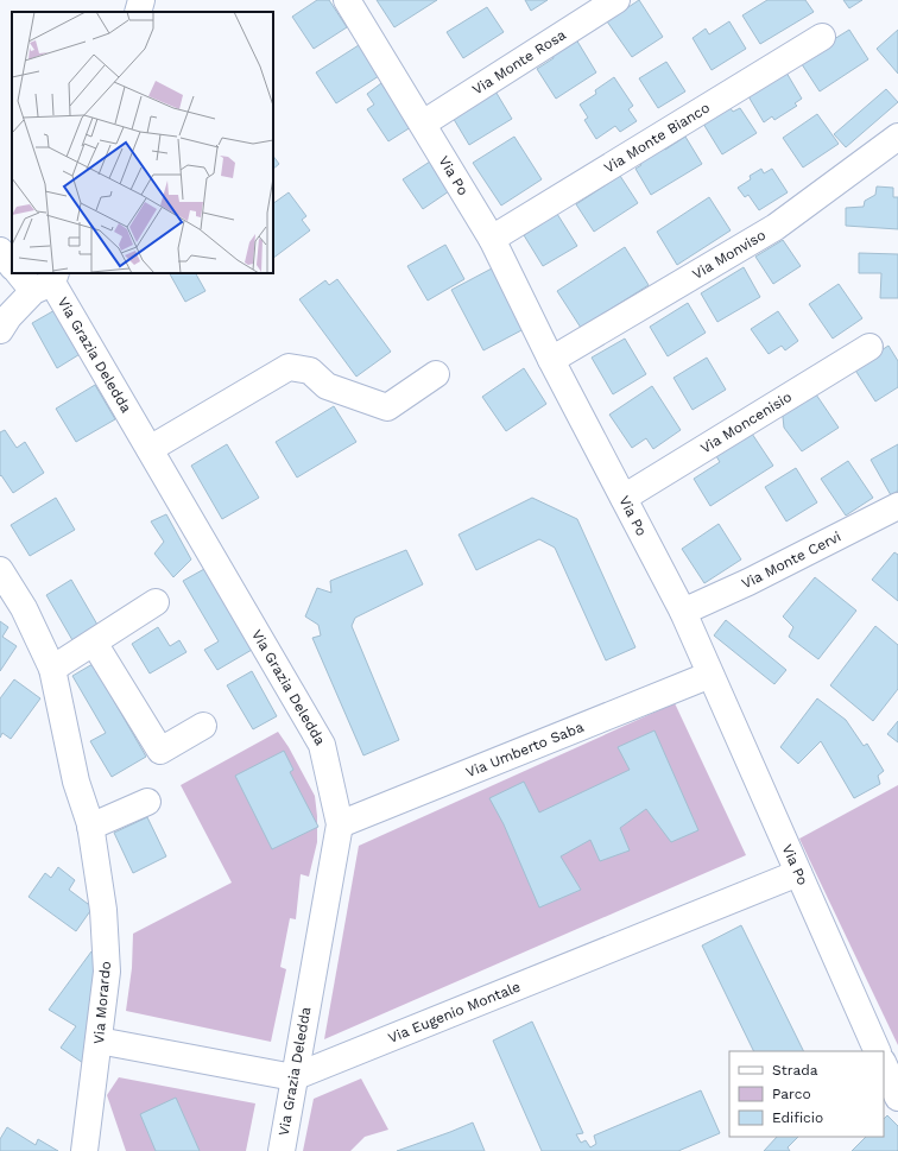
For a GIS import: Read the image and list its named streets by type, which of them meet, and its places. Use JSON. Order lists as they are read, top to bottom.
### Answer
{
  "streets": {
    "street": [
      "Via Monte Rosa",
      "Via Monte Bianco",
      "Via Po",
      "Via Monviso",
      "Via Grazia Deledda",
      "Via Moncenisio",
      "Via Monte Cervi",
      "Via Umberto Saba",
      "Via Morardo",
      "Via Eugenio Montale"
    ]
  },
  "crossings": [
    ["Via Monte Rosa", "Via Po"],
    ["Via Monte Bianco", "Via Po"],
    ["Via Po", "Via Monviso"],
    ["Via Po", "Via Moncenisio"],
    ["Via Po", "Via Monte Cervi"],
    ["Via Po", "Via Umberto Saba"],
    ["Via Po", "Via Eugenio Montale"],
    ["Via Grazia Deledda", "Via Umberto Saba"],
    ["Via Grazia Deledda", "Via Eugenio Montale"]
  ],
  "legend": ["Strada", "Parco", "Edificio"]
}
